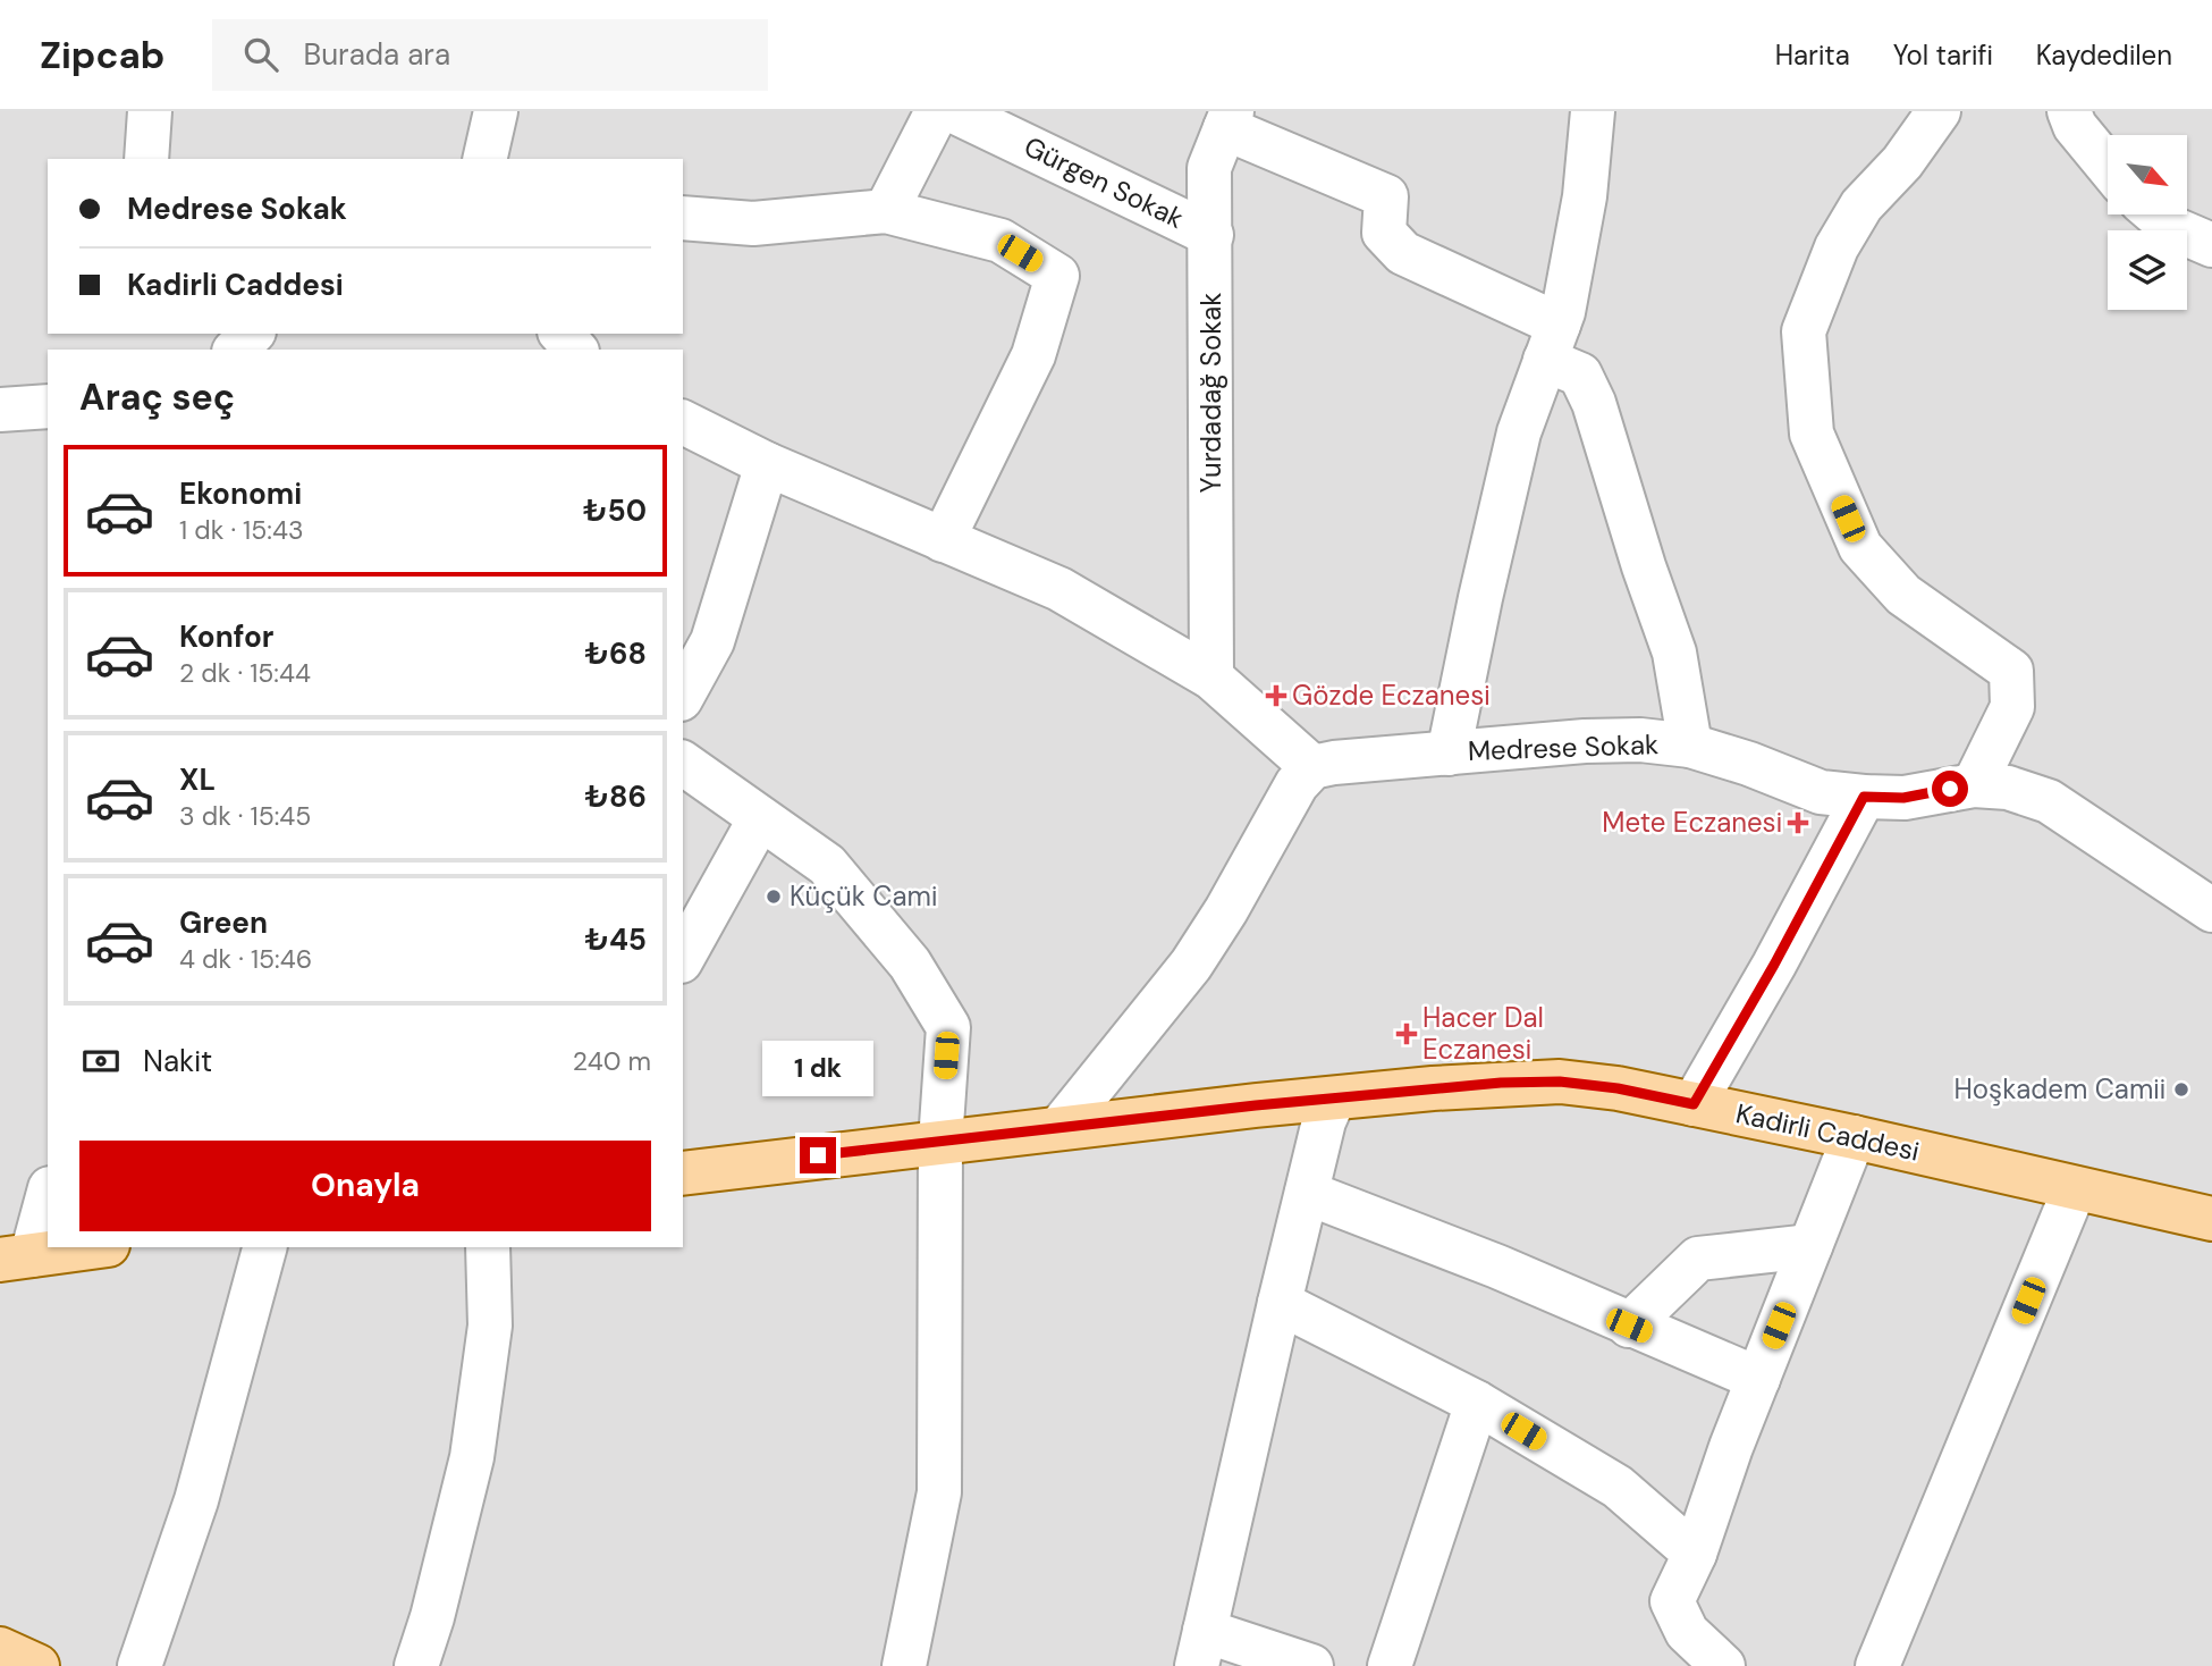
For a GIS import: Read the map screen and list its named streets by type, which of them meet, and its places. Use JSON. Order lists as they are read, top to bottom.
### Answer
{
  "streets": {
    "main road": ["Kadirli Caddesi"],
    "street": ["Gürgen Sokak", "Yurdadağ Sokak", "Medrese Sokak"]
  },
  "crossings": [
    ["Gürgen Sokak", "Yurdadağ Sokak"]
  ],
  "places": {
    "health": ["Gözde Eczanesi", "Mete Eczanesi", "Hacer Dal Eczanesi"],
    "other": ["Küçük Cami", "Hoşkadem Camii"]
  },
  "north": "bottom right",
  "page": {
    "header": "Zipcab",
    "search": "Burada ara",
    "nav": ["Harita", "Yol tarifi", "Kaydedilen"],
    "banner": ["Medrese Sokak", "Kadirli Caddesi"],
    "heading": "Araç seç",
    "list": [
      {
        "name": "Ekonomi",
        "note": "1 dk · 15:43",
        "value": "₺50"
      },
      {
        "name": "Konfor",
        "note": "2 dk · 15:44",
        "value": "₺68"
      },
      {
        "name": "XL",
        "note": "3 dk · 15:45",
        "value": "₺86"
      },
      {
        "name": "Green",
        "note": "4 dk · 15:46",
        "value": "₺45"
      }
    ],
    "pay": ["Nakit", "240 m"],
    "bubble": "1 dk",
    "buttons": "Onayla"
  }
}
